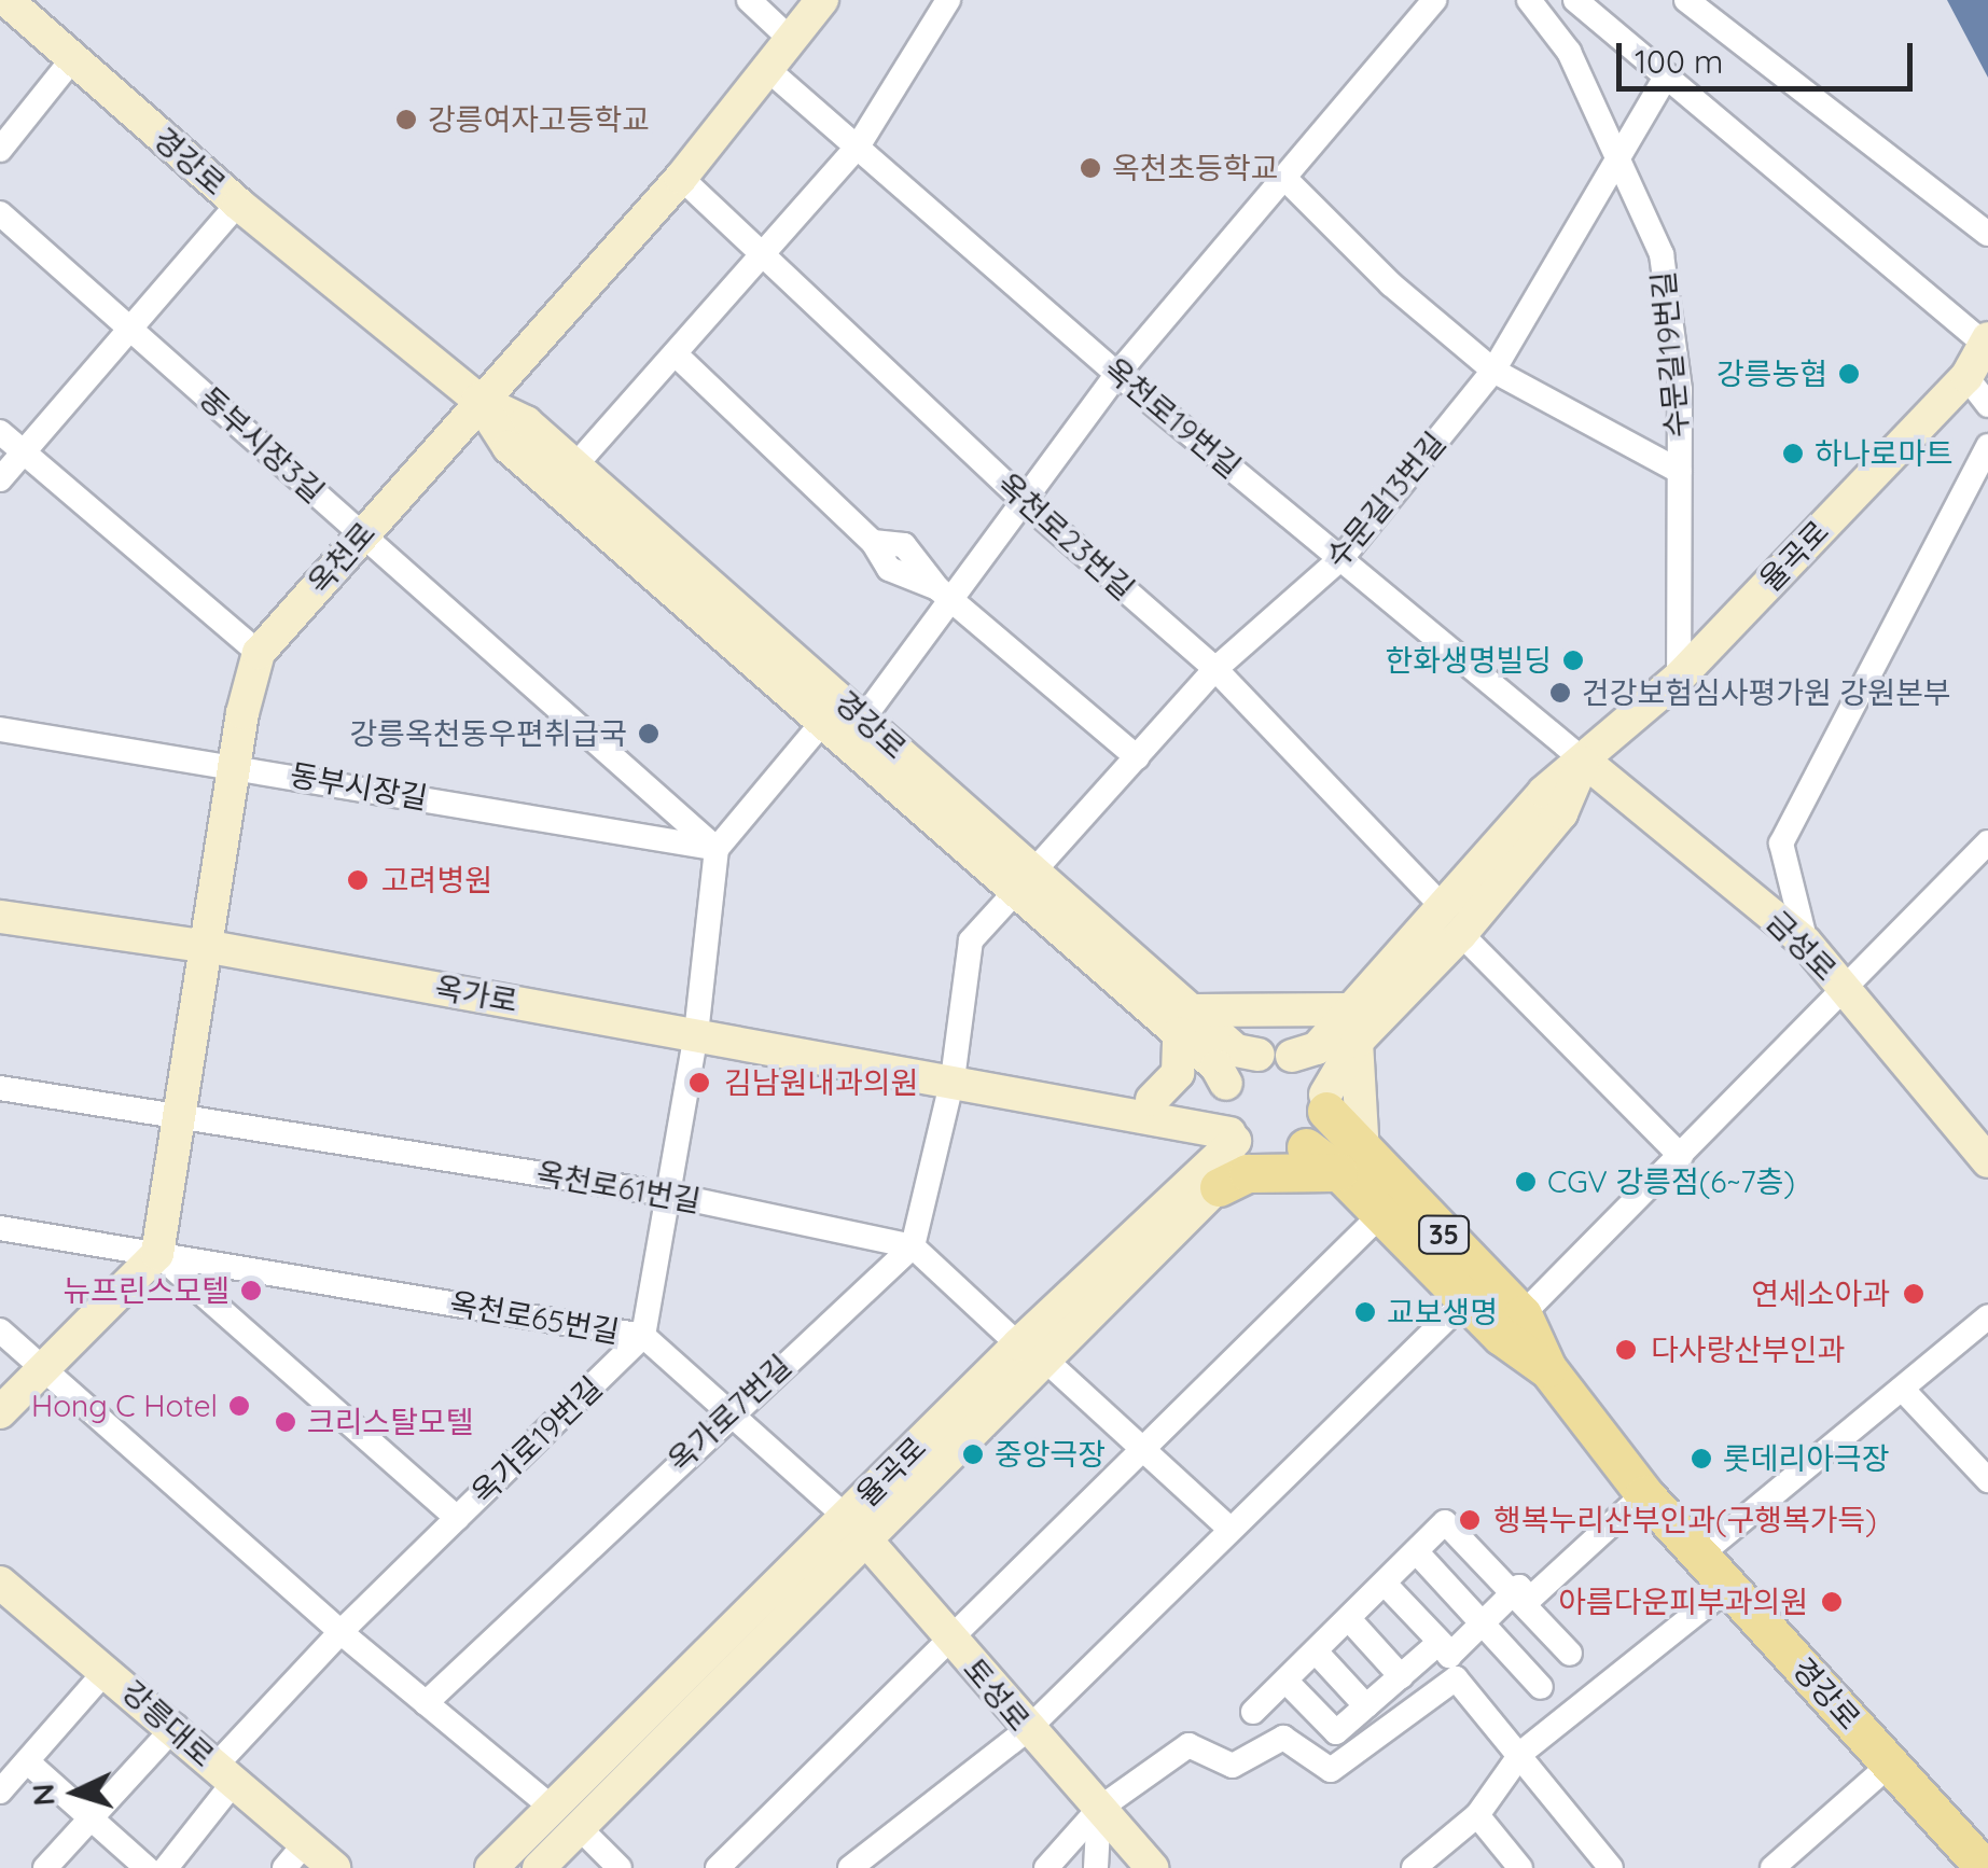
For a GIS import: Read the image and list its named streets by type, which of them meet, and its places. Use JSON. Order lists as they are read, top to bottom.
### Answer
{
  "streets": {
    "main road": ["경강로", "35"],
    "street": [
      "수문길19번길",
      "옥천로19번길",
      "동부시장3길",
      "수문길13번길",
      "옥천로23번길",
      "율곡로",
      "옥천로",
      "동부시장길",
      "금성로",
      "옥가로",
      "옥천로61번길",
      "옥천로65번길",
      "옥가로7번길",
      "옥가로19번길",
      "토성로",
      "강릉대로"
    ]
  },
  "crossings": [
    ["경강로", "수문길13번길"],
    ["경강로", "율곡로"],
    ["경강로", "옥천로"],
    ["경강로", "옥가로"],
    ["수문길19번길", "수문길13번길"],
    ["수문길19번길", "율곡로"],
    ["옥천로19번길", "수문길13번길"],
    ["옥천로19번길", "율곡로"],
    ["옥천로19번길", "옥천로"],
    ["옥천로19번길", "금성로"],
    ["동부시장3길", "옥천로"],
    ["동부시장3길", "동부시장길"],
    ["수문길13번길", "옥천로23번길"],
    ["수문길13번길", "옥가로"],
    ["옥천로23번길", "율곡로"],
    ["옥천로23번길", "옥천로"],
    ["율곡로", "금성로"],
    ["율곡로", "옥가로"],
    ["율곡로", "옥천로65번길"],
    ["율곡로", "토성로"],
    ["옥천로", "동부시장길"],
    ["옥천로", "옥가로"],
    ["옥천로", "옥천로61번길"],
    ["옥천로", "옥천로65번길"],
    ["옥천로61번길", "옥가로7번길"],
    ["옥천로65번길", "옥가로7번길"],
    ["옥천로65번길", "옥가로19번길"],
    ["옥천로65번길", "토성로"],
    ["옥가로19번길", "강릉대로"]
  ],
  "places": [
    "강릉여자고등학교",
    "옥천초등학교",
    "강릉농협",
    "하나로마트",
    "한화생명빌딩",
    "건강보험심사평가원 강원본부",
    "강릉옥천동우편취급국",
    "고려병원",
    "김남원내과의원",
    "CGV 강릉점(6~7층)",
    "뉴프린스모텔",
    "연세소아과",
    "교보생명",
    "다사랑산부인과",
    "Hong C Hotel",
    "크리스탈모텔",
    "중앙극장",
    "롯데리아극장",
    "행복누리산부인과(구행복가득)",
    "아름다운피부과의원"
  ],
  "scale_bar": "100 m",
  "north": "left"
}
